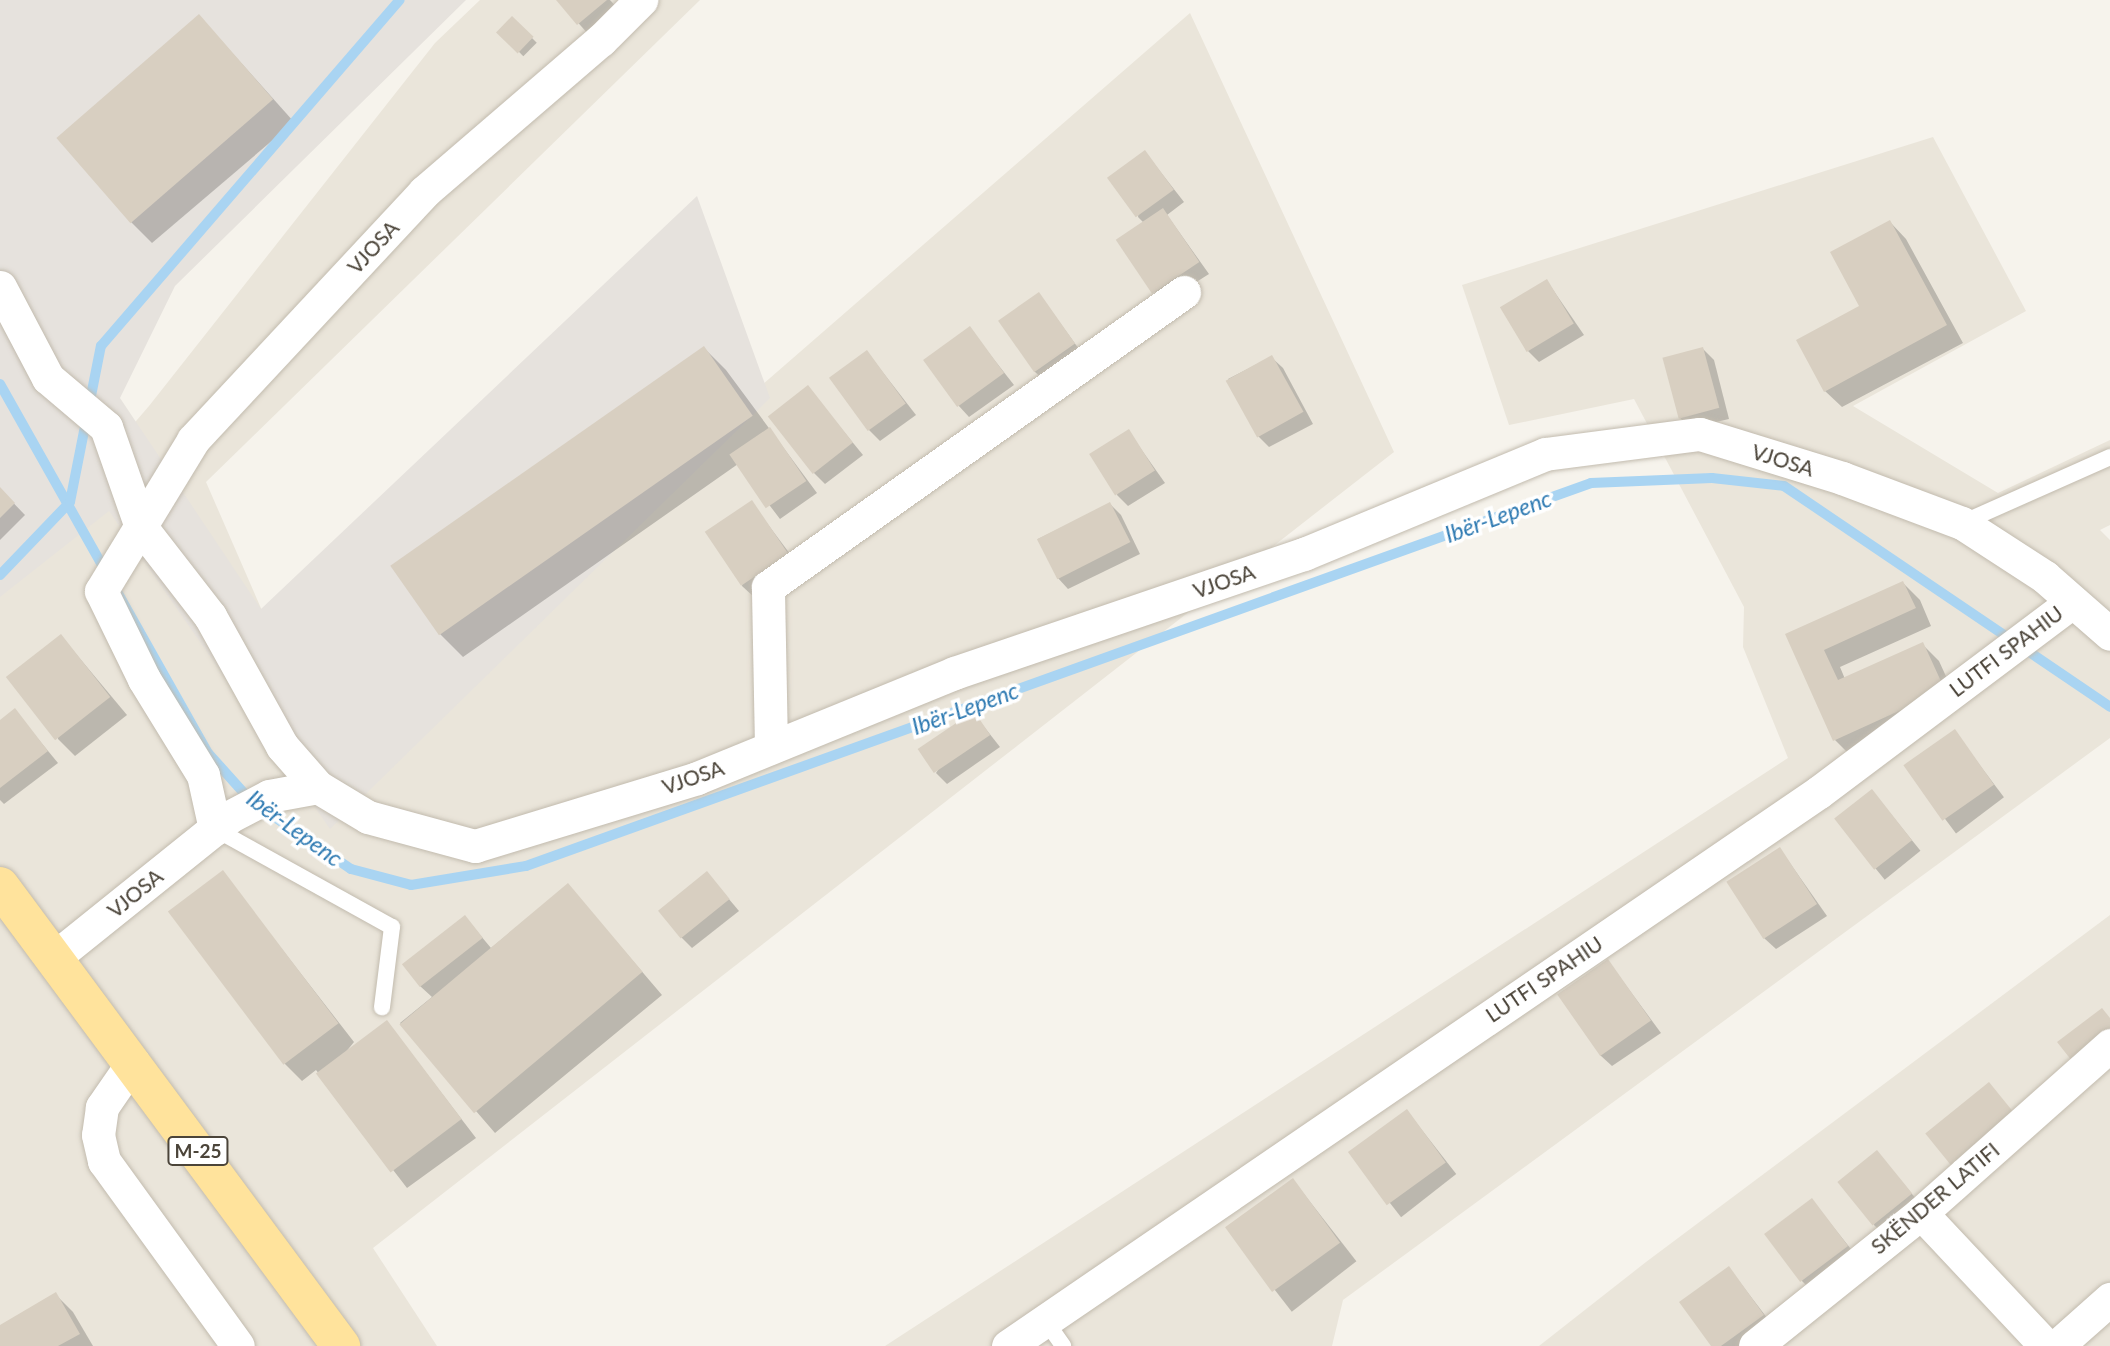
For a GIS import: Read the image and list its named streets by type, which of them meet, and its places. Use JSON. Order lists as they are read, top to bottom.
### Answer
{
  "streets": {
    "main road": ["M-25"],
    "street": ["VJOSA", "LUTFI SPAHIU", "SKËNDER LATIFI"]
  },
  "crossings": [
    ["VJOSA", "LUTFI SPAHIU"],
    ["VJOSA", "M-25"]
  ],
  "water": ["Ibër-Lepenc"]
}
